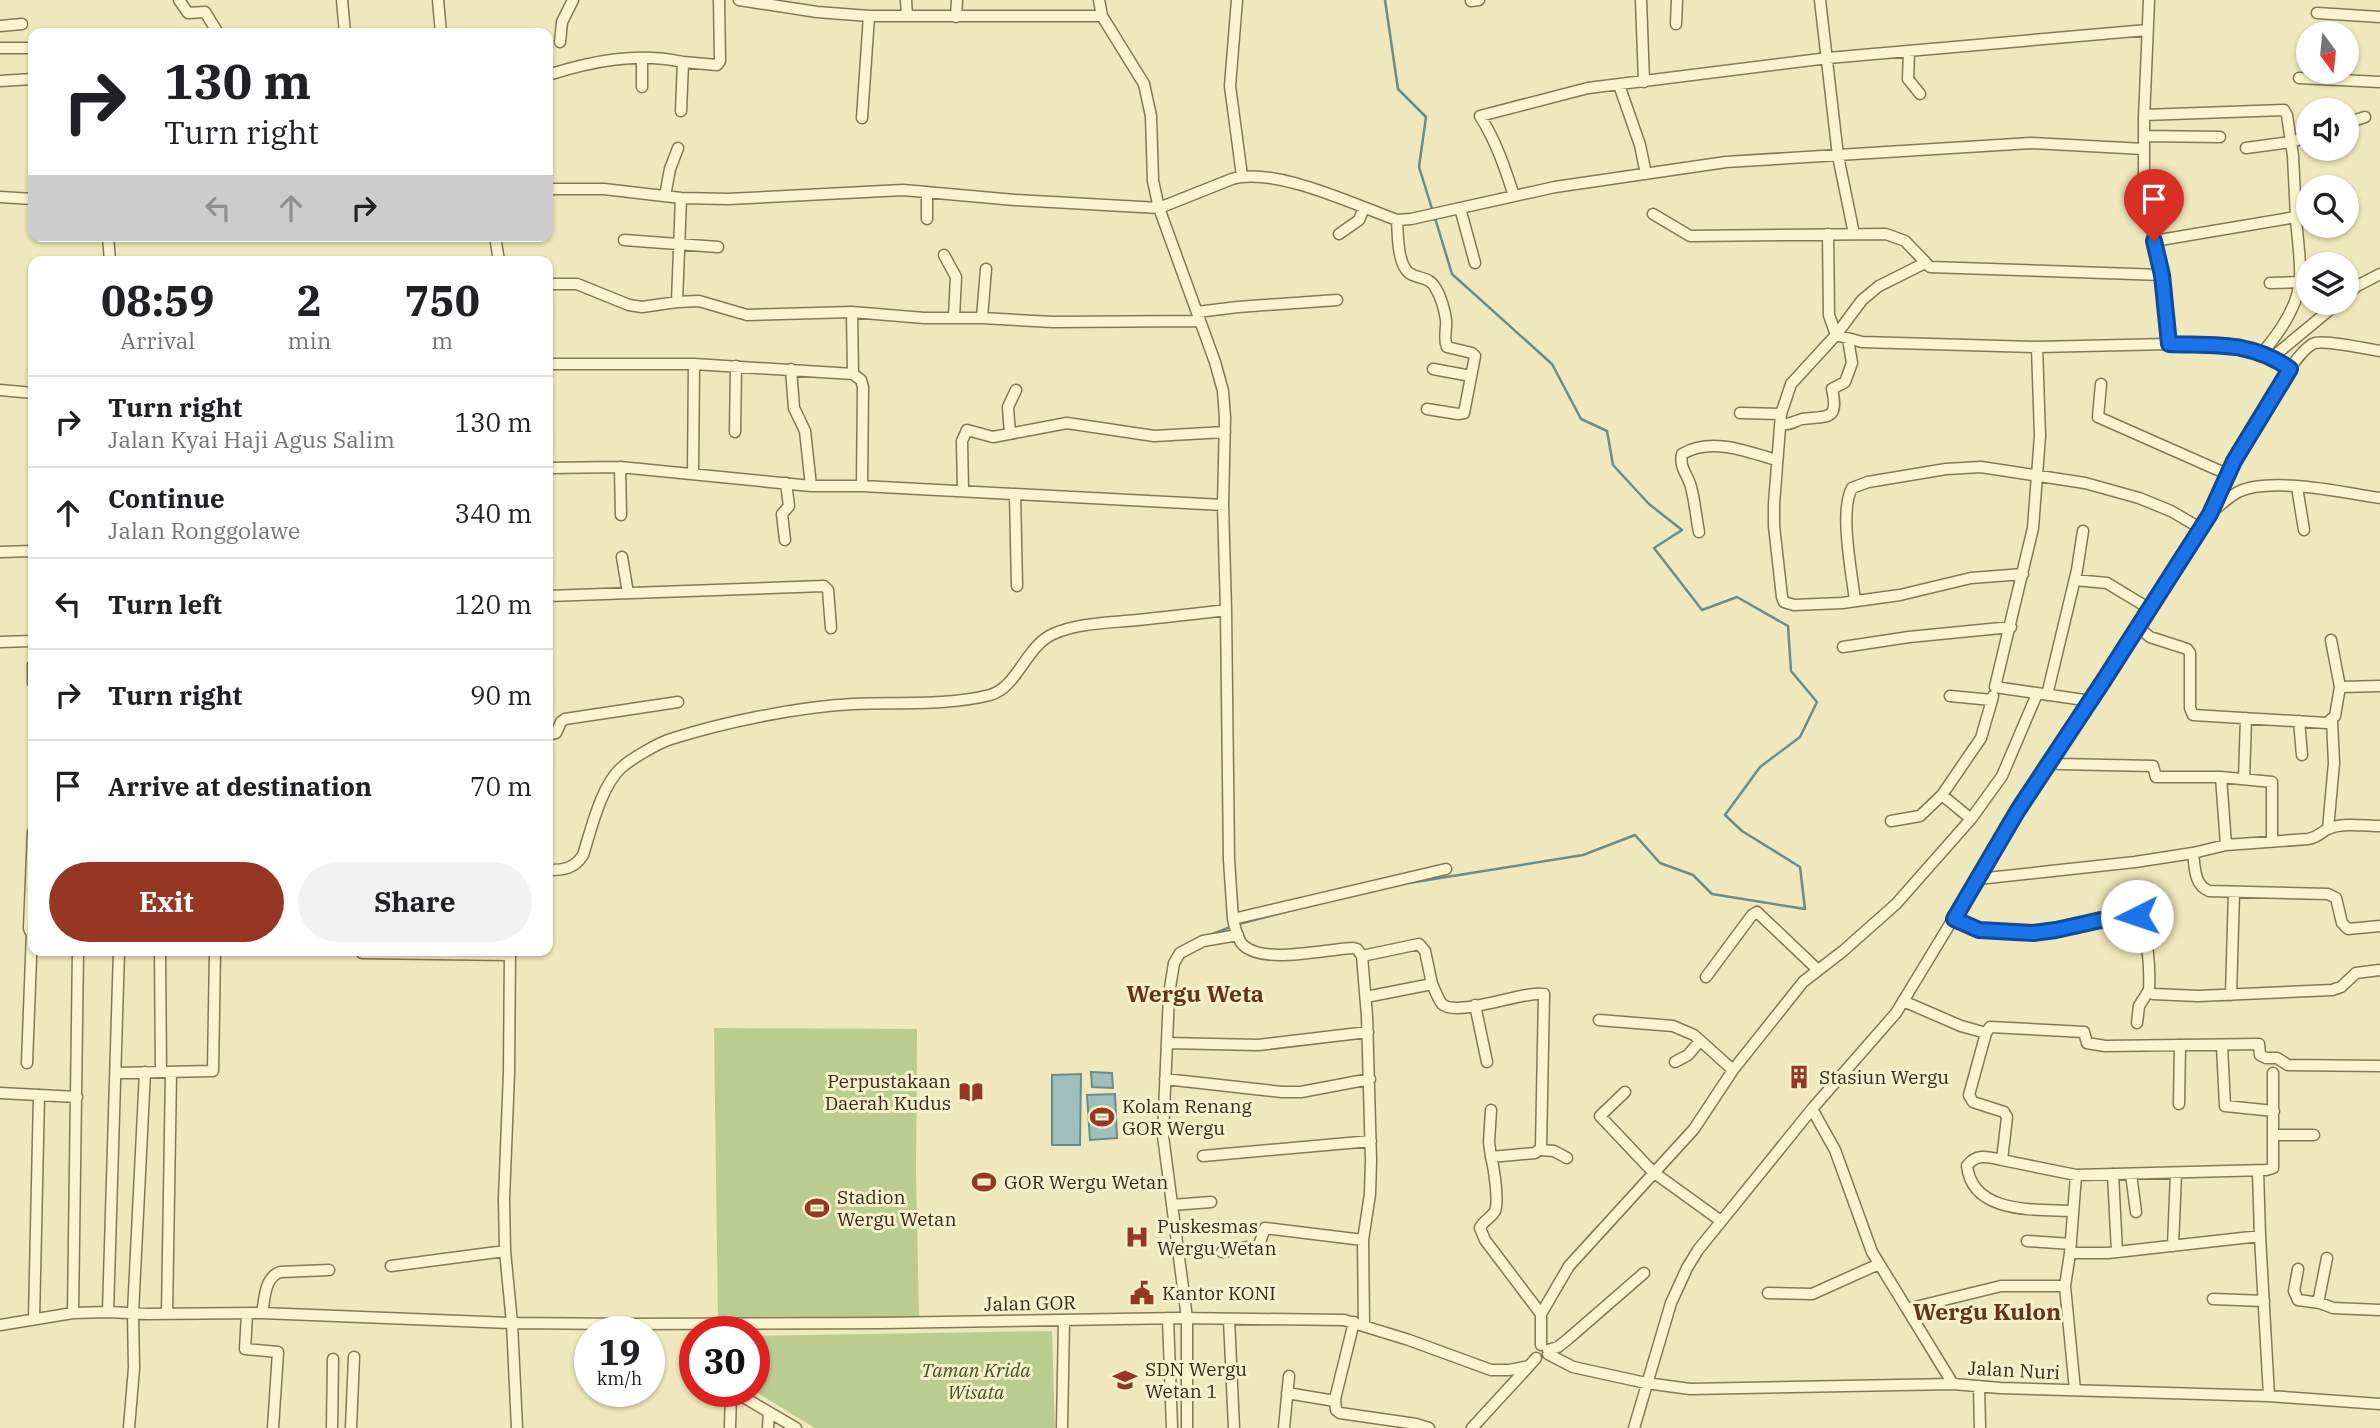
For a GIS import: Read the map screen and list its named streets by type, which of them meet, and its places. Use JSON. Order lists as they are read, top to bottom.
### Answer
{
  "streets": {
    "street": ["Jalan GOR", "Jalan Nuri"]
  },
  "districts": ["Wergu Weta", "Wergu Kulon"],
  "parks": ["Taman Krida Wisata"],
  "places": {
    "building": ["Stasiun Wergu"],
    "library": ["Perpustakaan Daerah Kudus"],
    "sports": ["Kolam Renang GOR Wergu", "GOR Wergu Wetan", "Stadion Wergu Wetan"],
    "hospital": ["Puskesmas Wergu Wetan"],
    "public building": ["Kantor KONI"],
    "school or university": ["SDN Wergu Wetan 1"]
  },
  "north": "bottom",
  "page": {
    "turn": ["130 m", "Turn right"],
    "eta": [
      "08:59",
      "Arrival",
      "2",
      "min",
      "750",
      "m"
    ],
    "list": [
      {
        "name": "Turn right",
        "note": "Jalan Kyai Haji Agus Salim",
        "value": "130 m"
      },
      {
        "name": "Continue",
        "note": "Jalan Ronggolawe",
        "value": "340 m"
      },
      {
        "name": "Turn left",
        "value": "120 m"
      },
      {
        "name": "Turn right",
        "value": "90 m"
      },
      {
        "name": "Arrive at destination",
        "value": "70 m"
      }
    ],
    "buttons": ["Exit", "Share"],
    "speed": "19 km/h",
    "limit": "30"
  }
}
